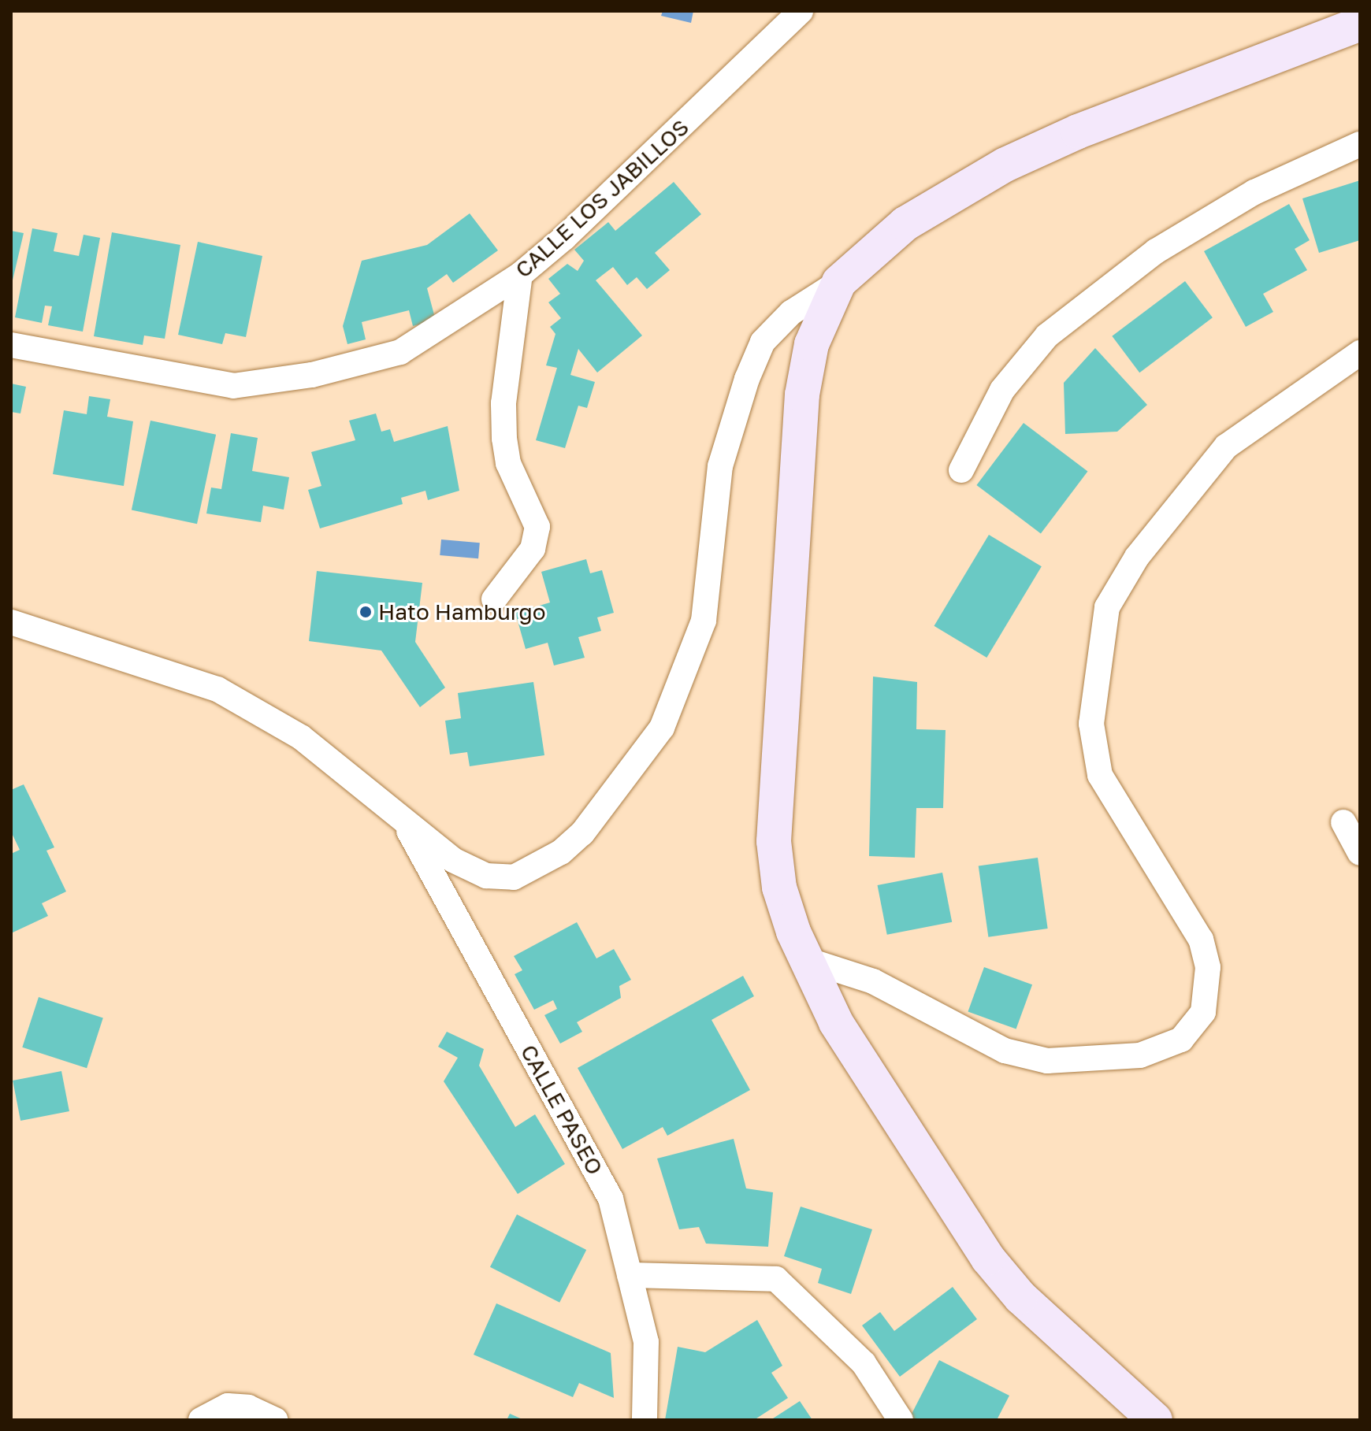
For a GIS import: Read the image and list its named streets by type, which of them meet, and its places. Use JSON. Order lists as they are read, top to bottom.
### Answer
{
  "streets": {
    "street": ["CALLE LOS JABILLOS", "CALLE PASEO"]
  },
  "places": ["Hato Hamburgo"]
}
